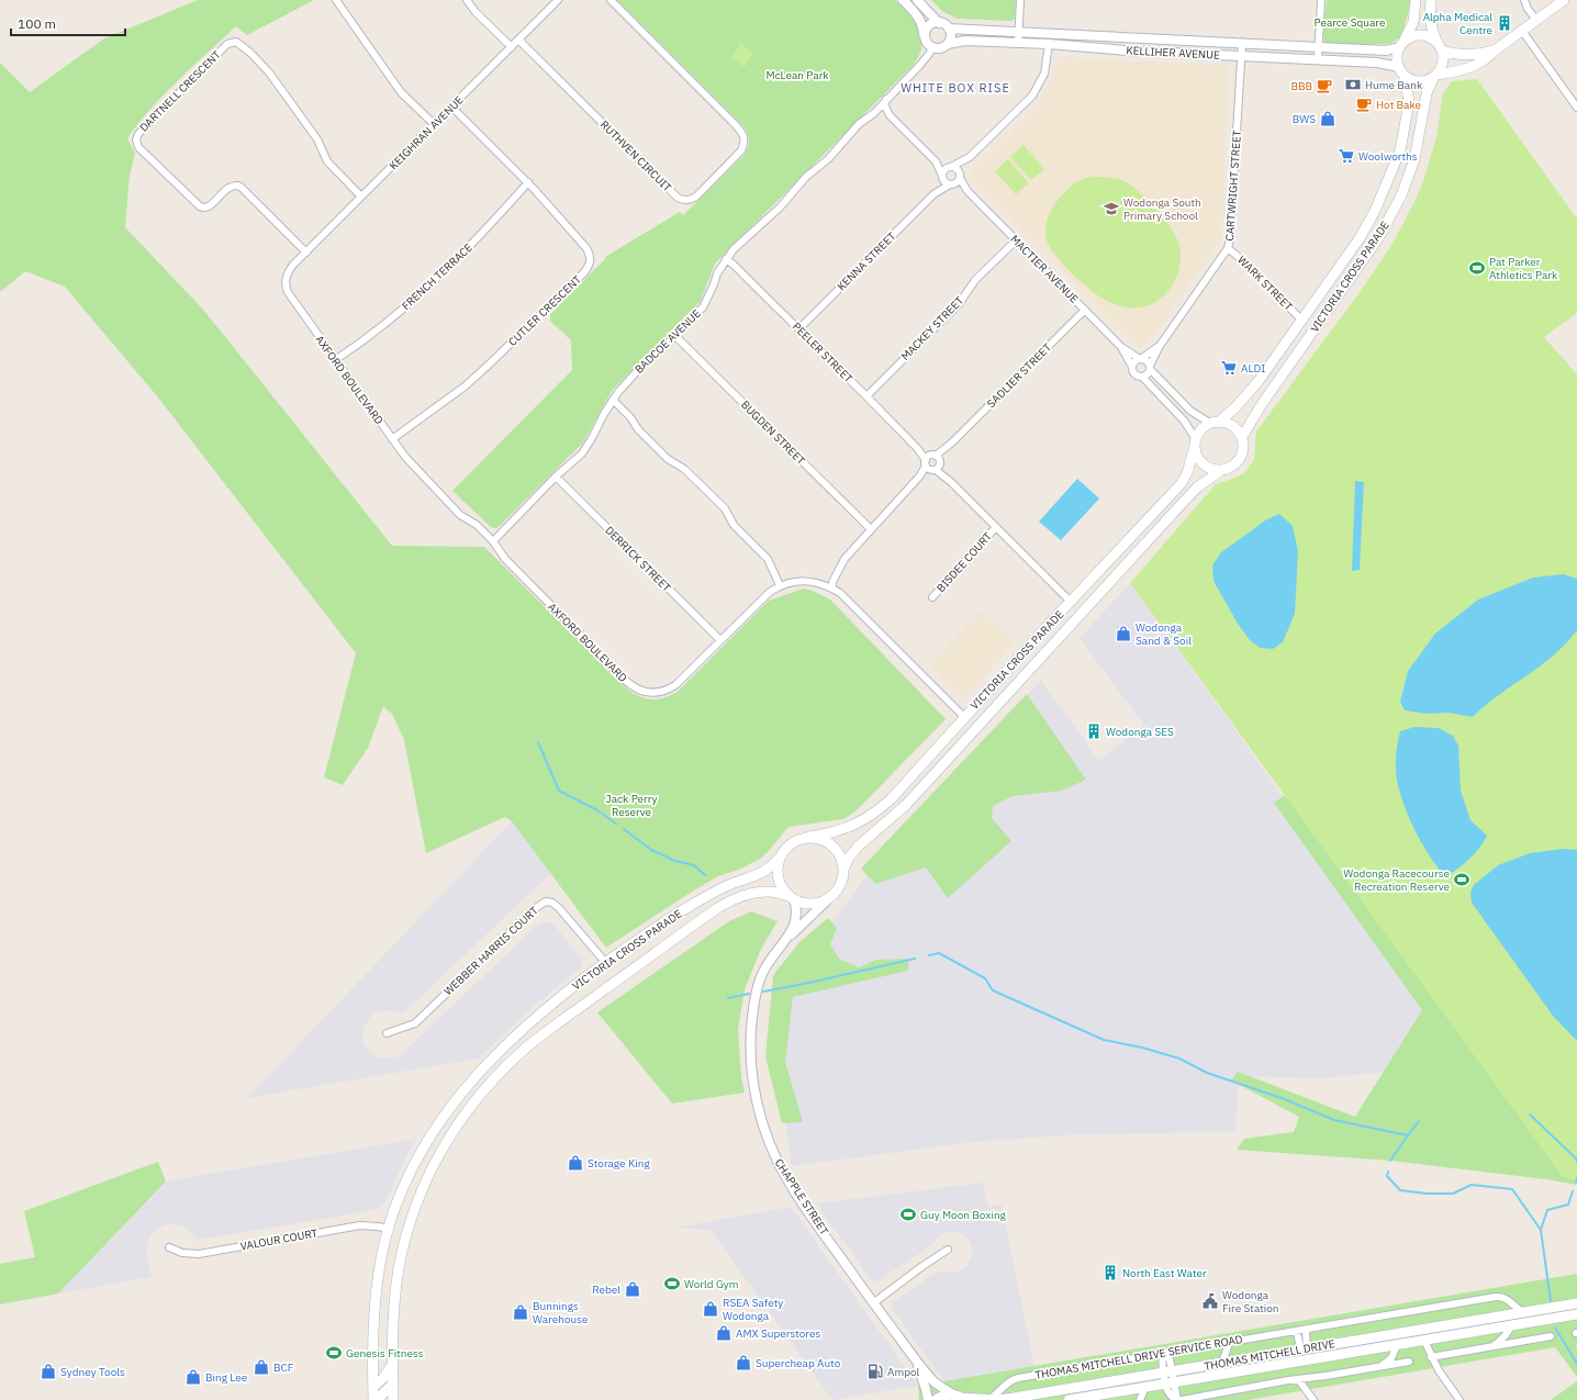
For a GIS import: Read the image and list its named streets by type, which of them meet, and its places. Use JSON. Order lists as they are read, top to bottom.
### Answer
{
  "streets": {
    "main road": ["VICTORIA CROSS PARADE", "THOMAS MITCHELL DRIVE"],
    "street": [
      "KELLIHER AVENUE",
      "DARTNELL CRESCENT",
      "KEIGHRAN AVENUE",
      "RUTHVEN CIRCUIT",
      "CARTWRIGHT STREET",
      "KENNA STREET",
      "MACTIER AVENUE",
      "FRENCH TERRACE",
      "WARK STREET",
      "CUTLER CRESCENT",
      "MACKEY STREET",
      "BADCOE AVENUE",
      "PEELER STREET",
      "SADLIER STREET",
      "AXFORD BOULEVARD",
      "BUGDEN STREET",
      "DERRICK STREET",
      "BISDEE COURT",
      "WEBBER HARRIS COURT",
      "CHAPPLE STREET",
      "VALOUR COURT",
      "THOMAS MITCHELL DRIVE SERVICE ROAD"
    ]
  },
  "crossings": [
    ["KELLIHER AVENUE", "CARTWRIGHT STREET"],
    ["KELLIHER AVENUE", "VICTORIA CROSS PARADE"],
    ["KELLIHER AVENUE", "BADCOE AVENUE"],
    ["DARTNELL CRESCENT", "KEIGHRAN AVENUE"],
    ["KEIGHRAN AVENUE", "RUTHVEN CIRCUIT"],
    ["KEIGHRAN AVENUE", "CUTLER CRESCENT"],
    ["KEIGHRAN AVENUE", "AXFORD BOULEVARD"],
    ["CARTWRIGHT STREET", "MACTIER AVENUE"],
    ["CARTWRIGHT STREET", "WARK STREET"],
    ["KENNA STREET", "MACTIER AVENUE"],
    ["KENNA STREET", "PEELER STREET"],
    ["MACTIER AVENUE", "MACKEY STREET"],
    ["MACTIER AVENUE", "SADLIER STREET"],
    ["FRENCH TERRACE", "CUTLER CRESCENT"],
    ["FRENCH TERRACE", "AXFORD BOULEVARD"],
    ["VICTORIA CROSS PARADE", "WARK STREET"],
    ["VICTORIA CROSS PARADE", "PEELER STREET"],
    ["VICTORIA CROSS PARADE", "AXFORD BOULEVARD"],
    ["VICTORIA CROSS PARADE", "WEBBER HARRIS COURT"],
    ["VICTORIA CROSS PARADE", "CHAPPLE STREET"],
    ["VICTORIA CROSS PARADE", "VALOUR COURT"],
    ["CUTLER CRESCENT", "AXFORD BOULEVARD"],
    ["MACKEY STREET", "PEELER STREET"],
    ["BADCOE AVENUE", "PEELER STREET"],
    ["BADCOE AVENUE", "AXFORD BOULEVARD"],
    ["BADCOE AVENUE", "BUGDEN STREET"],
    ["BADCOE AVENUE", "DERRICK STREET"],
    ["PEELER STREET", "SADLIER STREET"],
    ["PEELER STREET", "BISDEE COURT"],
    ["SADLIER STREET", "AXFORD BOULEVARD"],
    ["SADLIER STREET", "BUGDEN STREET"],
    ["AXFORD BOULEVARD", "DERRICK STREET"],
    ["CHAPPLE STREET", "THOMAS MITCHELL DRIVE"],
    ["THOMAS MITCHELL DRIVE", "THOMAS MITCHELL DRIVE SERVICE ROAD"]
  ],
  "districts": ["WHITE BOX RISE"],
  "parks": ["Pearce Square", "McLean Park", "Jack Perry Reserve"],
  "places": {
    "building": ["Alpha Medical Centre", "Wodonga SES", "North East Water"],
    "bank": ["Hume Bank"],
    "cafe": ["BBB", "Hot Bake"],
    "shop": [
      "BWS",
      "Wodonga Sand & Soil",
      "Storage King",
      "Rebel",
      "RSEA Safety Wodonga",
      "Bunnings Warehouse",
      "AMX Superstores",
      "Supercheap Auto",
      "BCF",
      "Sydney Tools",
      "Bing Lee"
    ],
    "supermarket": ["Woolworths", "ALDI"],
    "school or university": ["Wodonga South Primary School"],
    "sports": [
      "Pat Parker Athletics Park",
      "Wodonga Racecourse Recreation Reserve",
      "Guy Moon Boxing",
      "World Gym",
      "Genesis Fitness"
    ],
    "public building": ["Wodonga Fire Station"],
    "fuel station": ["Ampol"]
  },
  "scale_bar": "100 m"
}
